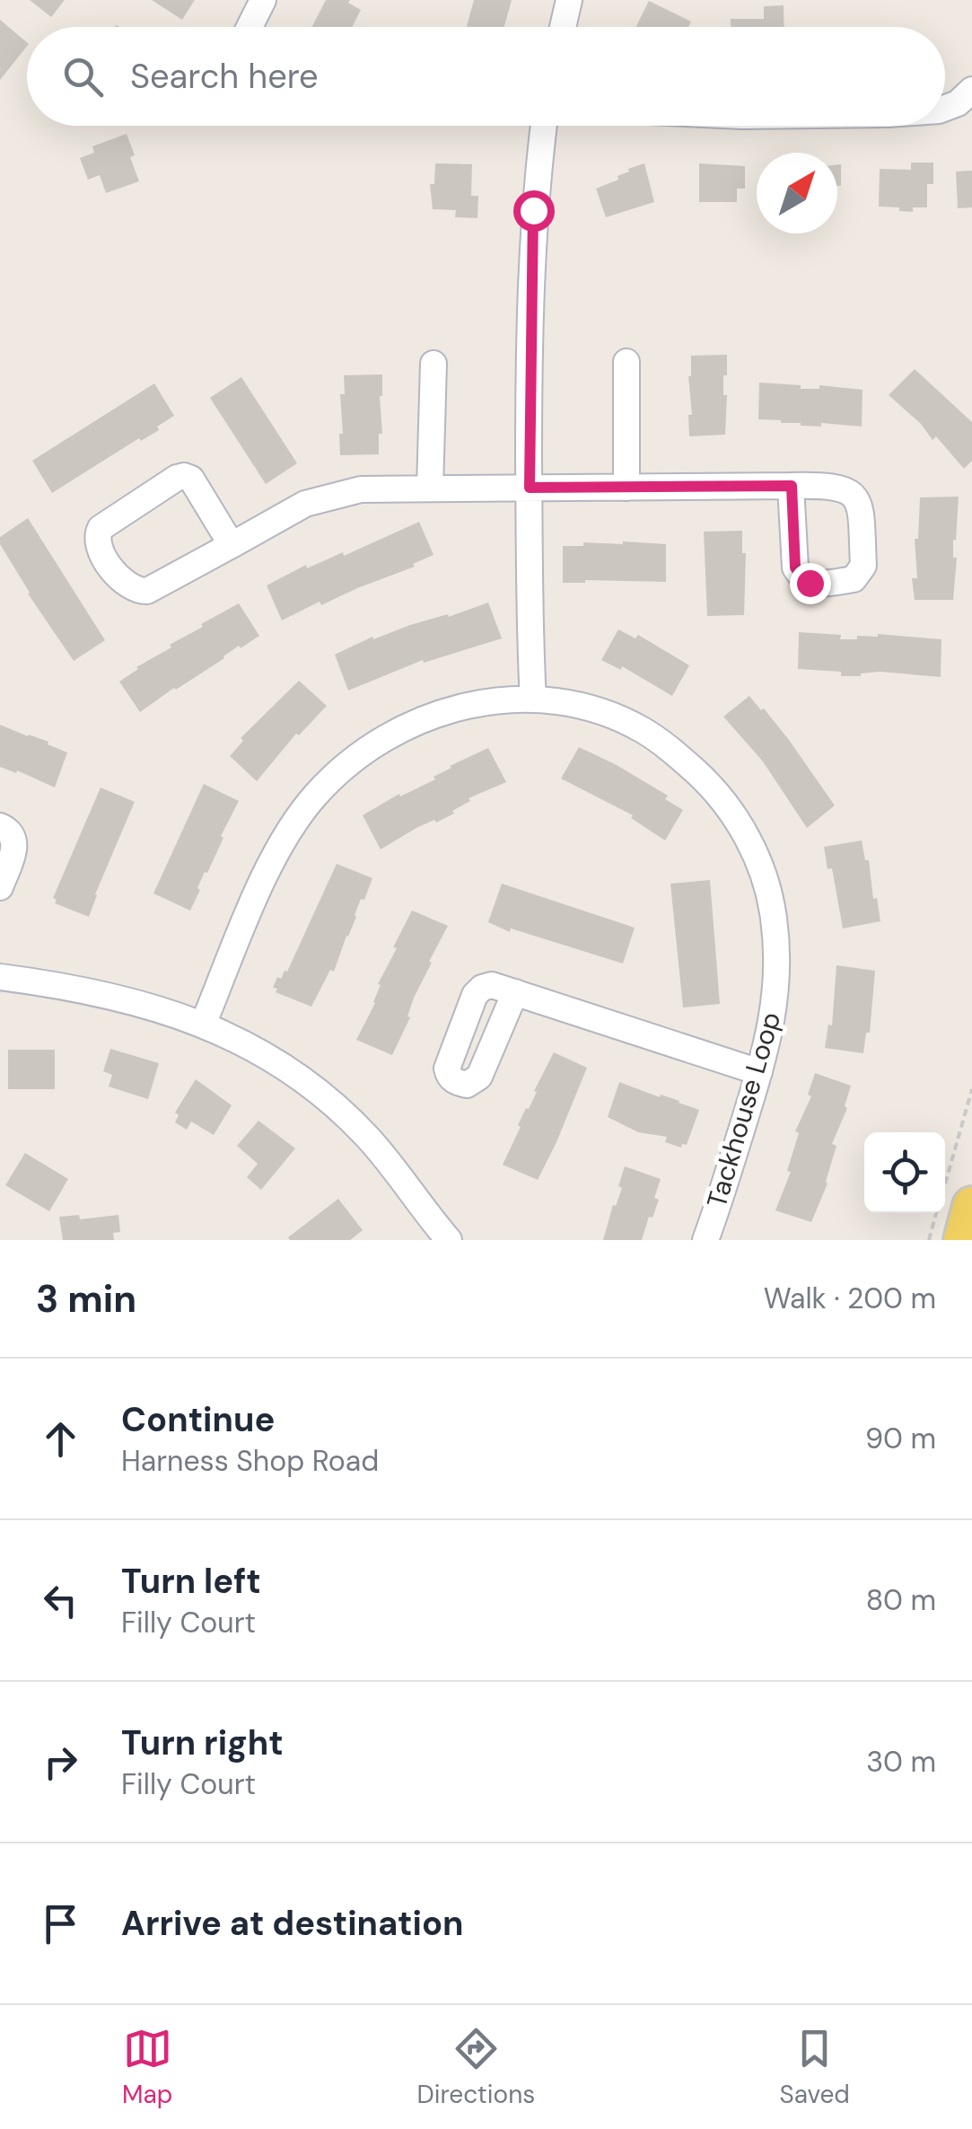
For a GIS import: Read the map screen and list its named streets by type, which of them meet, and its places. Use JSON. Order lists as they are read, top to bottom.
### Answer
{
  "streets": {
    "street": ["Tackhouse Loop"]
  },
  "north": "top right",
  "page": {
    "search": "Search here",
    "heading": ["3 min", "Walk · 200 m"],
    "list": [
      ["Continue", "Harness Shop Road", "90 m"],
      ["Turn left", "Filly Court", "80 m"],
      ["Turn right", "Filly Court", "30 m"],
      "Arrive at destination"
    ],
    "nav": ["Map", "Directions", "Saved"]
  }
}
